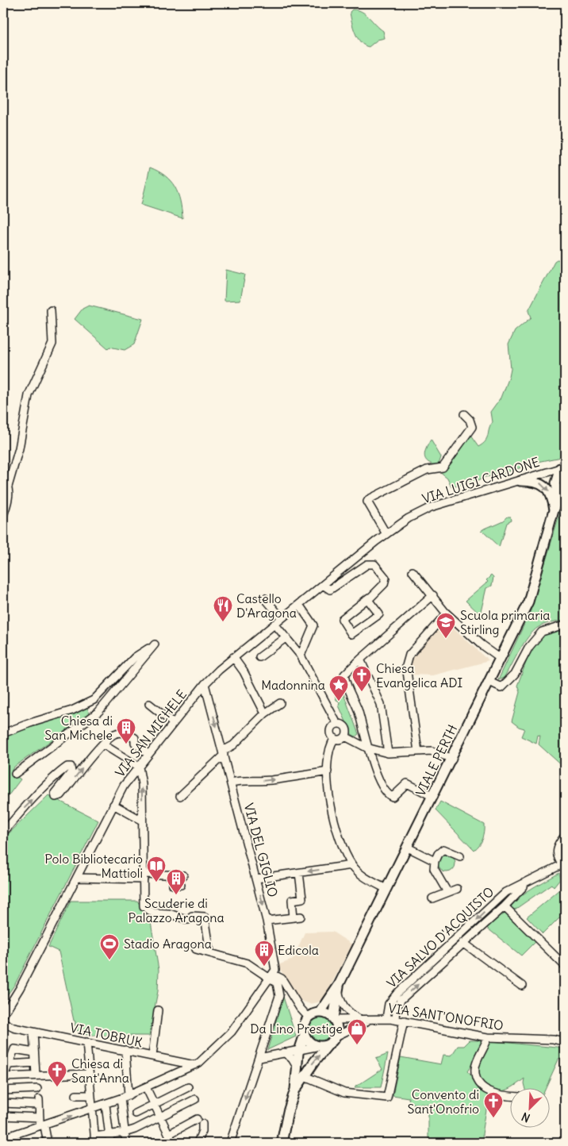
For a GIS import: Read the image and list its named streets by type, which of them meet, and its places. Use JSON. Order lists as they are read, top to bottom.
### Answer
{
  "streets": {
    "main road": ["VIALE PERTH"],
    "street": [
      "VIA LUIGI CARDONE",
      "VIA SAN MICHELE",
      "VIA DEL GIGLIO",
      "VIA SALVO D'ACQUISTO",
      "VIA SANT'ONOFRIO",
      "VIA TOBRUK"
    ]
  },
  "crossings": [
    ["VIA LUIGI CARDONE", "VIA SAN MICHELE"],
    ["VIA LUIGI CARDONE", "VIALE PERTH"],
    ["VIA SAN MICHELE", "VIA DEL GIGLIO"],
    ["VIA SAN MICHELE", "VIA TOBRUK"],
    ["VIALE PERTH", "VIA SANT'ONOFRIO"],
    ["VIA SALVO D'ACQUISTO", "VIA SANT'ONOFRIO"]
  ],
  "places": {
    "restaurant": ["Castello D'Aragona"],
    "school or university": ["Scuola primaria Stirling"],
    "church": ["Chiesa Evangelica ADI", "Chiesa di Sant'Anna", "Convento di Sant'Onofrio"],
    "place": ["Madonnina"],
    "building": ["Chiesa di San Michele", "Scuderie di Palazzo Aragona", "Edicola"],
    "library": ["Polo Bibliotecario Mattioli"],
    "sports": ["Stadio Aragona"],
    "shop": ["Da Lino Prestige"]
  },
  "north": "bottom left"
}
